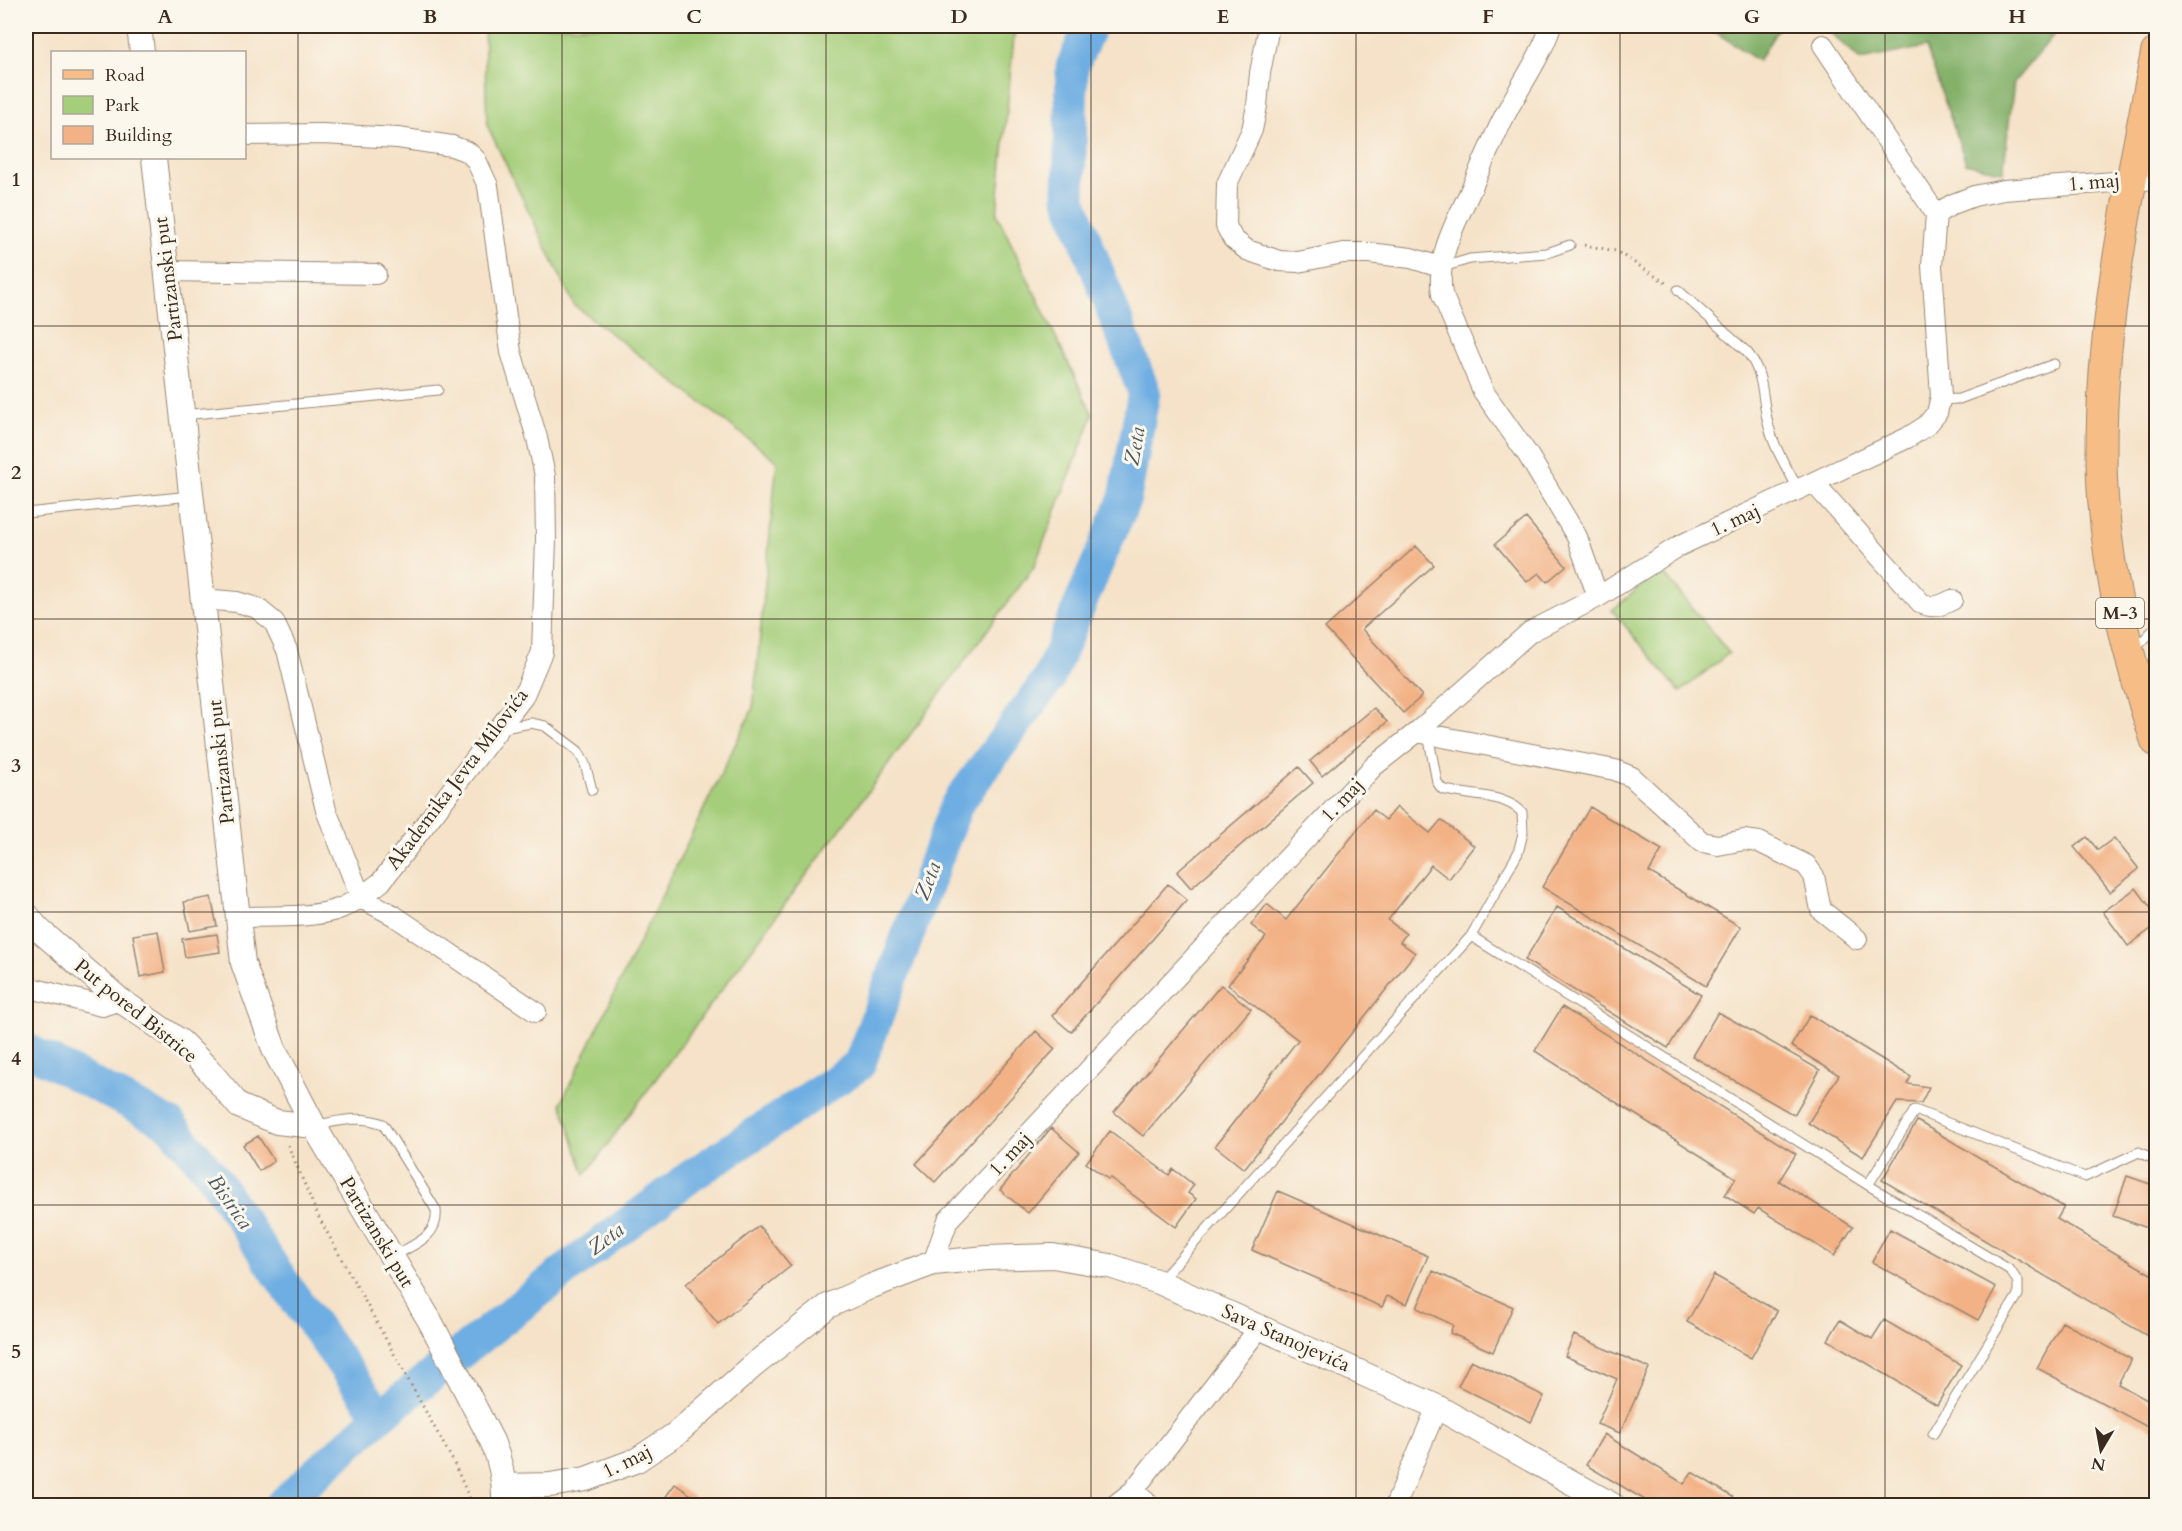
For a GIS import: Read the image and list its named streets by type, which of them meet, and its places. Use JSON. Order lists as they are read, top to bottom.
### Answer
{
  "streets": {
    "main road": ["M-3"],
    "street": [
      "1. maj",
      "Partizanski put",
      "Akademika Jevta Milovića",
      "Put pored Bistrice",
      "Sava Stanojevića"
    ]
  },
  "crossings": [
    ["1. maj", "Partizanski put"],
    ["1. maj", "M-3"],
    ["1. maj", "Sava Stanojevića"],
    ["Partizanski put", "Akademika Jevta Milovića"],
    ["Partizanski put", "Put pored Bistrice"]
  ],
  "water": ["Zeta", "Bistrica"],
  "legend": ["Road", "Park", "Building"],
  "north": "bottom",
  "grid": {
    "columns": [
      "A",
      "B",
      "C",
      "D",
      "E",
      "F",
      "G",
      "H"
    ],
    "rows": [
      "1",
      "2",
      "3",
      "4",
      "5"
    ]
  }
}
